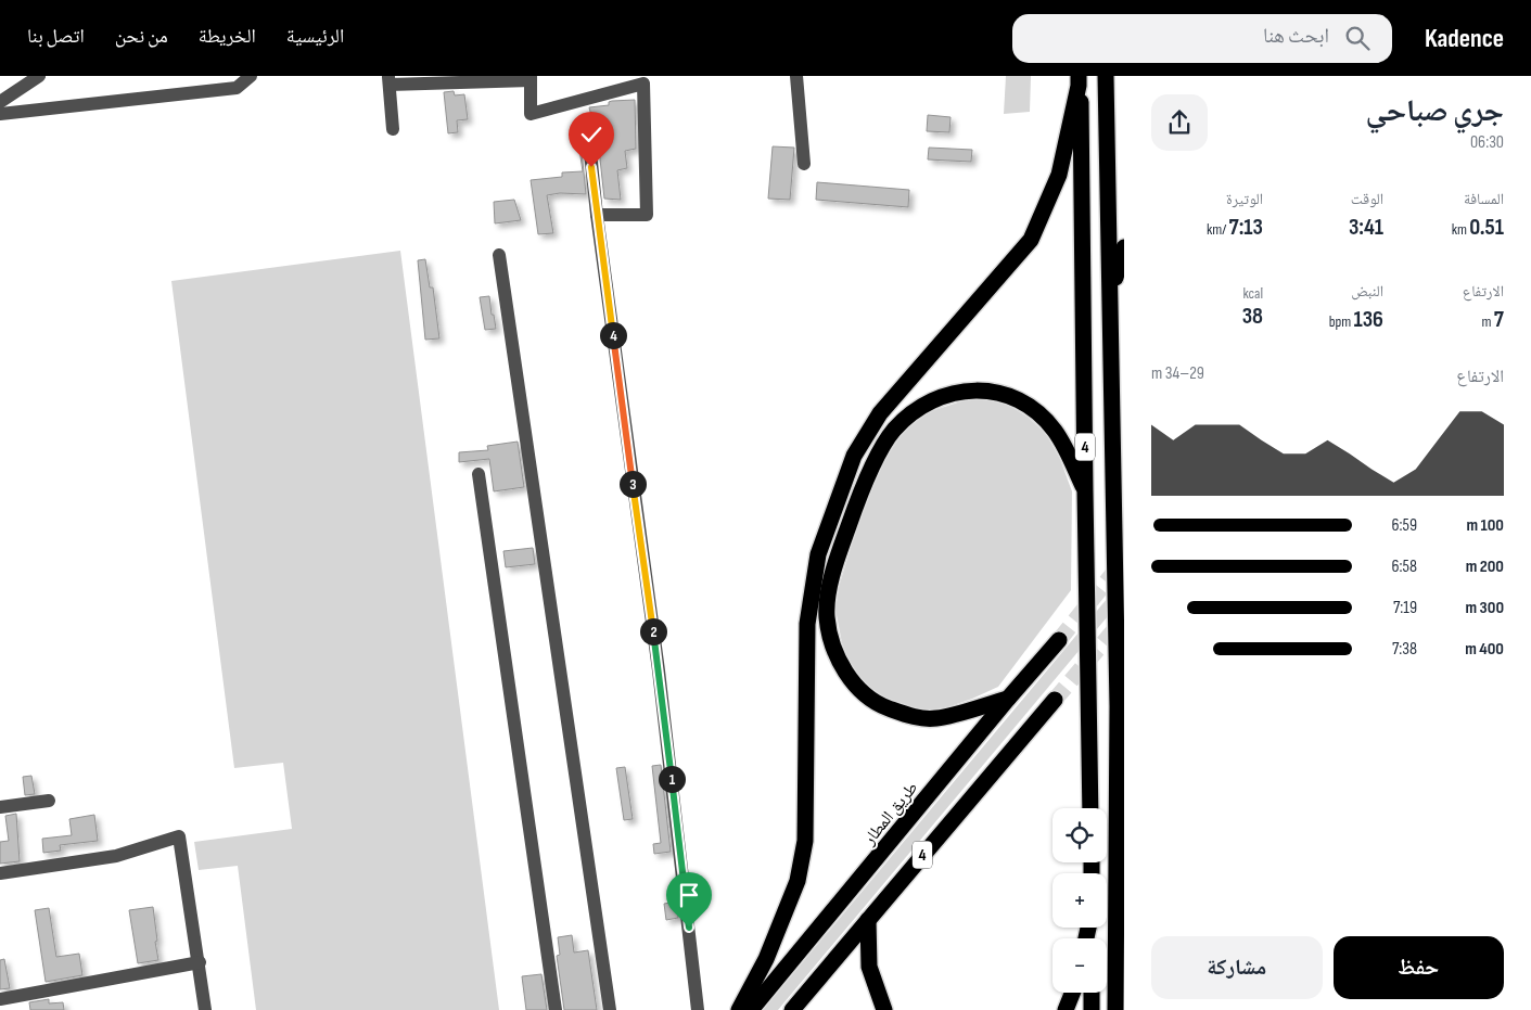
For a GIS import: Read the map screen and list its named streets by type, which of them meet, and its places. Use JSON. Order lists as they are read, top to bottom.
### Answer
{
  "streets": {
    "highway": ["4", "طريق المطار"]
  },
  "page": {
    "header": "Kadence",
    "search": "ابحث هنا",
    "nav": [
      "الرئيسية",
      "الخريطة",
      "من نحن",
      "اتصل بنا"
    ],
    "heading": ["جري صباحي", "06:30"],
    "stats": [
      ["المسافة", "0.51 km"],
      ["الوقت", "3:41"],
      ["الوتيرة", "7:13 /km"],
      ["الارتفاع", "7 m"],
      ["النبض", "136 bpm"],
      ["kcal", "38"]
    ],
    "pins": [
      "4",
      "3",
      "2",
      "1"
    ],
    "chart": ["الارتفاع", "29–34 m"],
    "list": [
      {
        "name": "100 m",
        "note": "6:59"
      },
      {
        "name": "200 m",
        "note": "6:58"
      },
      {
        "name": "300 m",
        "note": "7:19"
      },
      {
        "name": "400 m",
        "note": "7:38"
      }
    ],
    "map_buttons": ["+", "−"],
    "buttons": ["حفظ", "مشاركة"]
  }
}
